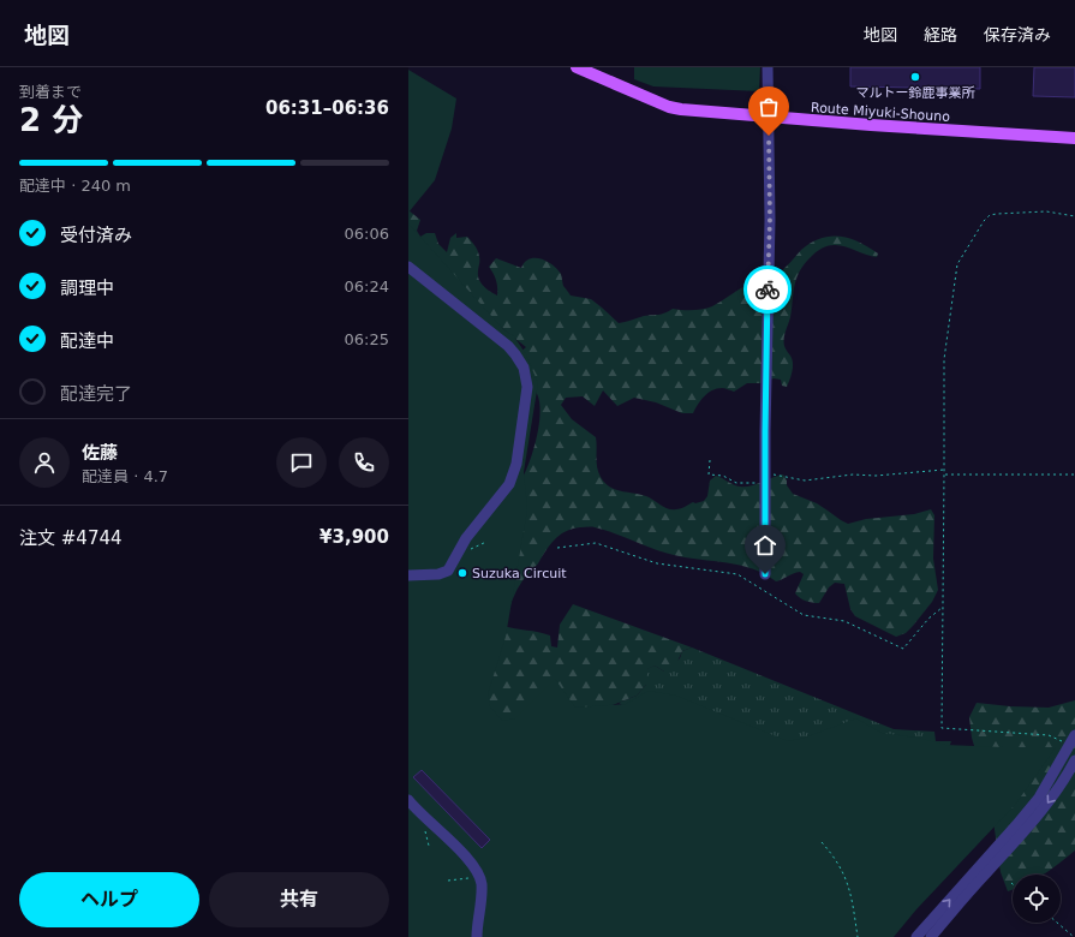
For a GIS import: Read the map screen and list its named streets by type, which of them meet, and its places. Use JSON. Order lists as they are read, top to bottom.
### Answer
{
  "streets": {
    "main road": ["Route Miyuki-Shouno"]
  },
  "places": ["マルトー鈴鹿事業所", "Suzuka Circuit"],
  "page": {
    "header": "地図",
    "nav": ["地図", "経路", "保存済み"],
    "heading": ["2 分", "到着まで", "06:31–06:36"],
    "panel": [
      "佐藤",
      "配達員 · 4.7",
      "注文 #4744",
      "¥3,900"
    ],
    "bar": "配達中 · 240 m",
    "list": [
      ["受付済み", "06:06"],
      ["調理中", "06:24"],
      ["配達中", "06:25"],
      "配達完了"
    ],
    "buttons": ["ヘルプ", "共有"]
  }
}
